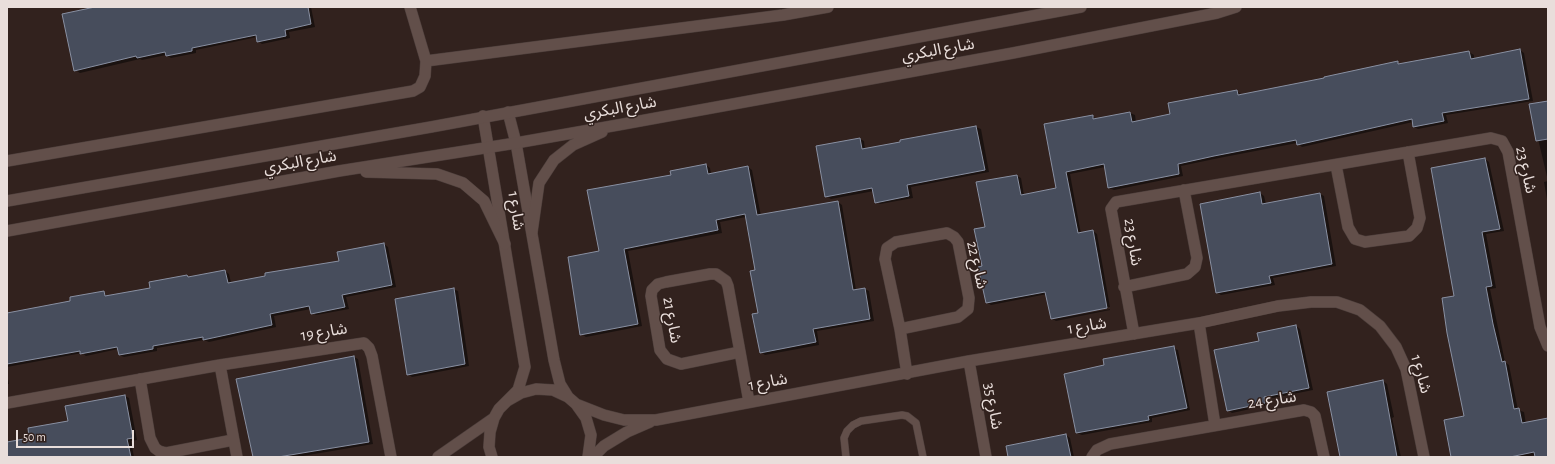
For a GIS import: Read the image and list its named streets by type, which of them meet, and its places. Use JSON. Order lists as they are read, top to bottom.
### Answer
{
  "streets": {
    "street": [
      "شارع البكري",
      "شارع 23",
      "شارع 1",
      "شارع 22",
      "شارع 21",
      "شارع 19",
      "شارع 24",
      "شارع 35"
    ]
  },
  "crossings": [
    ["شارع البكري", "شارع 1"],
    ["شارع 23", "شارع 1"],
    ["شارع 1", "شارع 22"],
    ["شارع 1", "شارع 21"],
    ["شارع 1", "شارع 35"]
  ],
  "scale_bar": "50 m"
}
